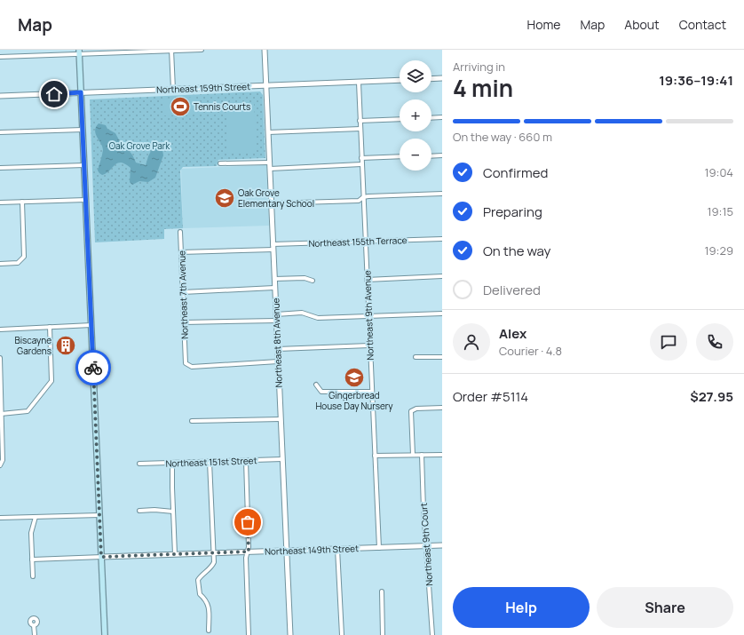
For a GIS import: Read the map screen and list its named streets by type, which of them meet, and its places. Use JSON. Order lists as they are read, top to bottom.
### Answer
{
  "streets": {
    "street": [
      "Northeast 159th Street",
      "Northeast 155th Terrace",
      "Northeast 7th Avenue",
      "Northeast 9th Avenue",
      "Northeast 8th Avenue",
      "Northeast 151st Street",
      "Northeast 9th Court",
      "Northeast 149th Street"
    ]
  },
  "crossings": [
    ["Northeast 159th Street", "Northeast 9th Avenue"],
    ["Northeast 159th Street", "Northeast 8th Avenue"],
    ["Northeast 155th Terrace", "Northeast 9th Avenue"],
    ["Northeast 155th Terrace", "Northeast 8th Avenue"],
    ["Northeast 7th Avenue", "Northeast 8th Avenue"],
    ["Northeast 9th Avenue", "Northeast 149th Street"],
    ["Northeast 8th Avenue", "Northeast 151st Street"],
    ["Northeast 8th Avenue", "Northeast 149th Street"],
    ["Northeast 9th Court", "Northeast 149th Street"]
  ],
  "parks": ["Oak Grove Park"],
  "places": {
    "sports": ["Tennis Courts"],
    "school or university": ["Oak Grove Elementary School", "Gingerbread House Day Nursery"],
    "building": ["Biscayne Gardens"]
  },
  "page": {
    "header": "Map",
    "nav": [
      "Home",
      "Map",
      "About",
      "Contact"
    ],
    "heading": ["4 min", "Arriving in", "19:36–19:41"],
    "panel": [
      "Alex",
      "Courier · 4.8",
      "Order #5114",
      "$27.95"
    ],
    "map_buttons": ["+", "−"],
    "bar": "On the way · 660 m",
    "list": [
      ["Confirmed", "19:04"],
      ["Preparing", "19:15"],
      ["On the way", "19:29"],
      "Delivered"
    ],
    "buttons": ["Help", "Share"]
  }
}
